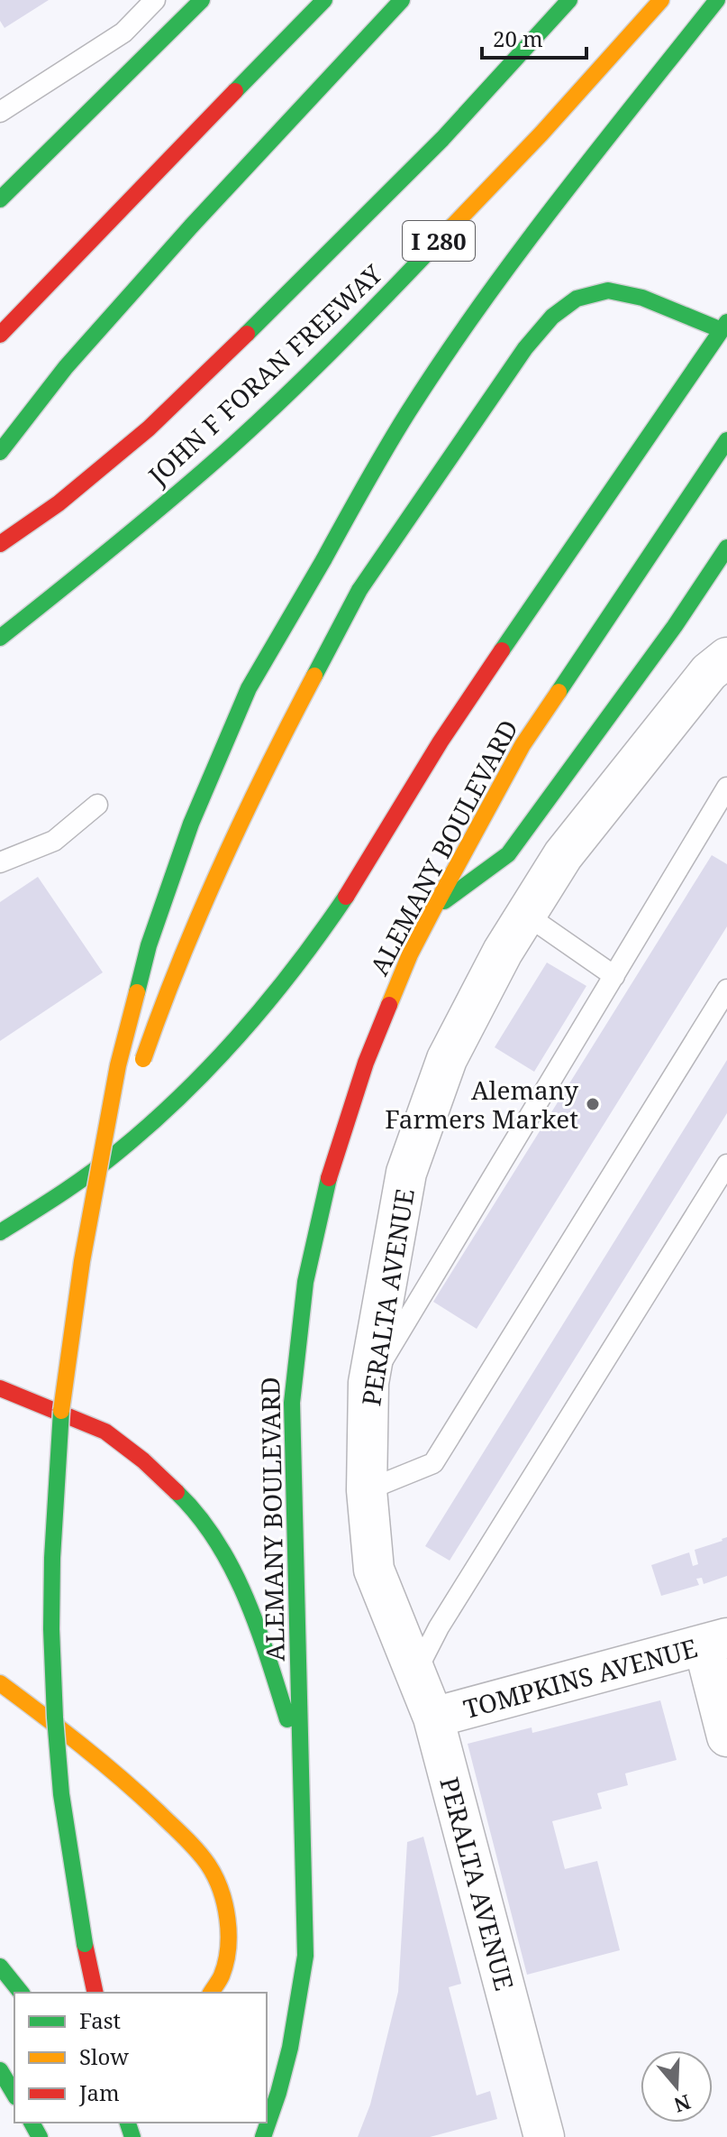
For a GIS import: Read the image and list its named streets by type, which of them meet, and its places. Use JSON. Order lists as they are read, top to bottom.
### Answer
{
  "streets": {
    "main road": ["I 280", "JOHN F FORAN FREEWAY", "ALEMANY BOULEVARD"],
    "street": ["PERALTA AVENUE", "TOMPKINS AVENUE"]
  },
  "crossings": [
    ["PERALTA AVENUE", "TOMPKINS AVENUE"]
  ],
  "places": ["Alemany Farmers Market"],
  "legend": ["Fast", "Slow", "Jam"],
  "scale_bar": "20 m",
  "north": "bottom"
}
